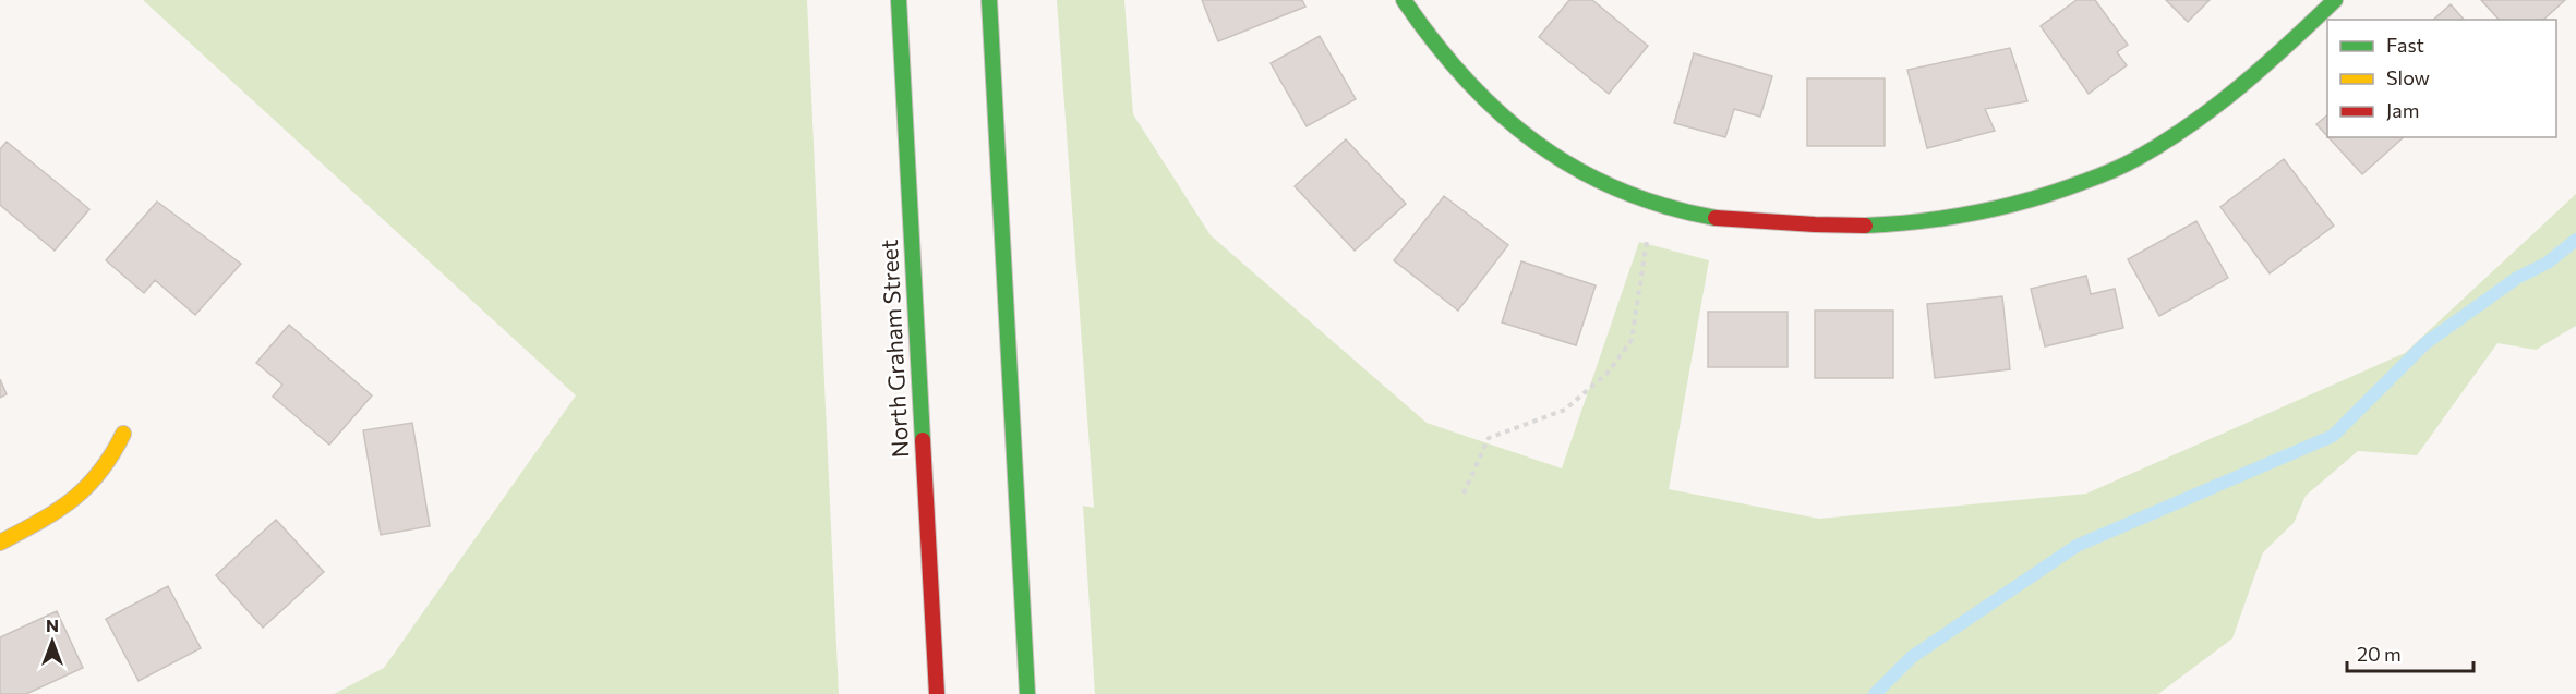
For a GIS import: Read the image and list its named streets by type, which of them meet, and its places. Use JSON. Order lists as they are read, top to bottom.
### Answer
{
  "streets": {
    "main road": ["North Graham Street"]
  },
  "legend": ["Fast", "Slow", "Jam"],
  "scale_bar": "20 m",
  "north": "top"
}
